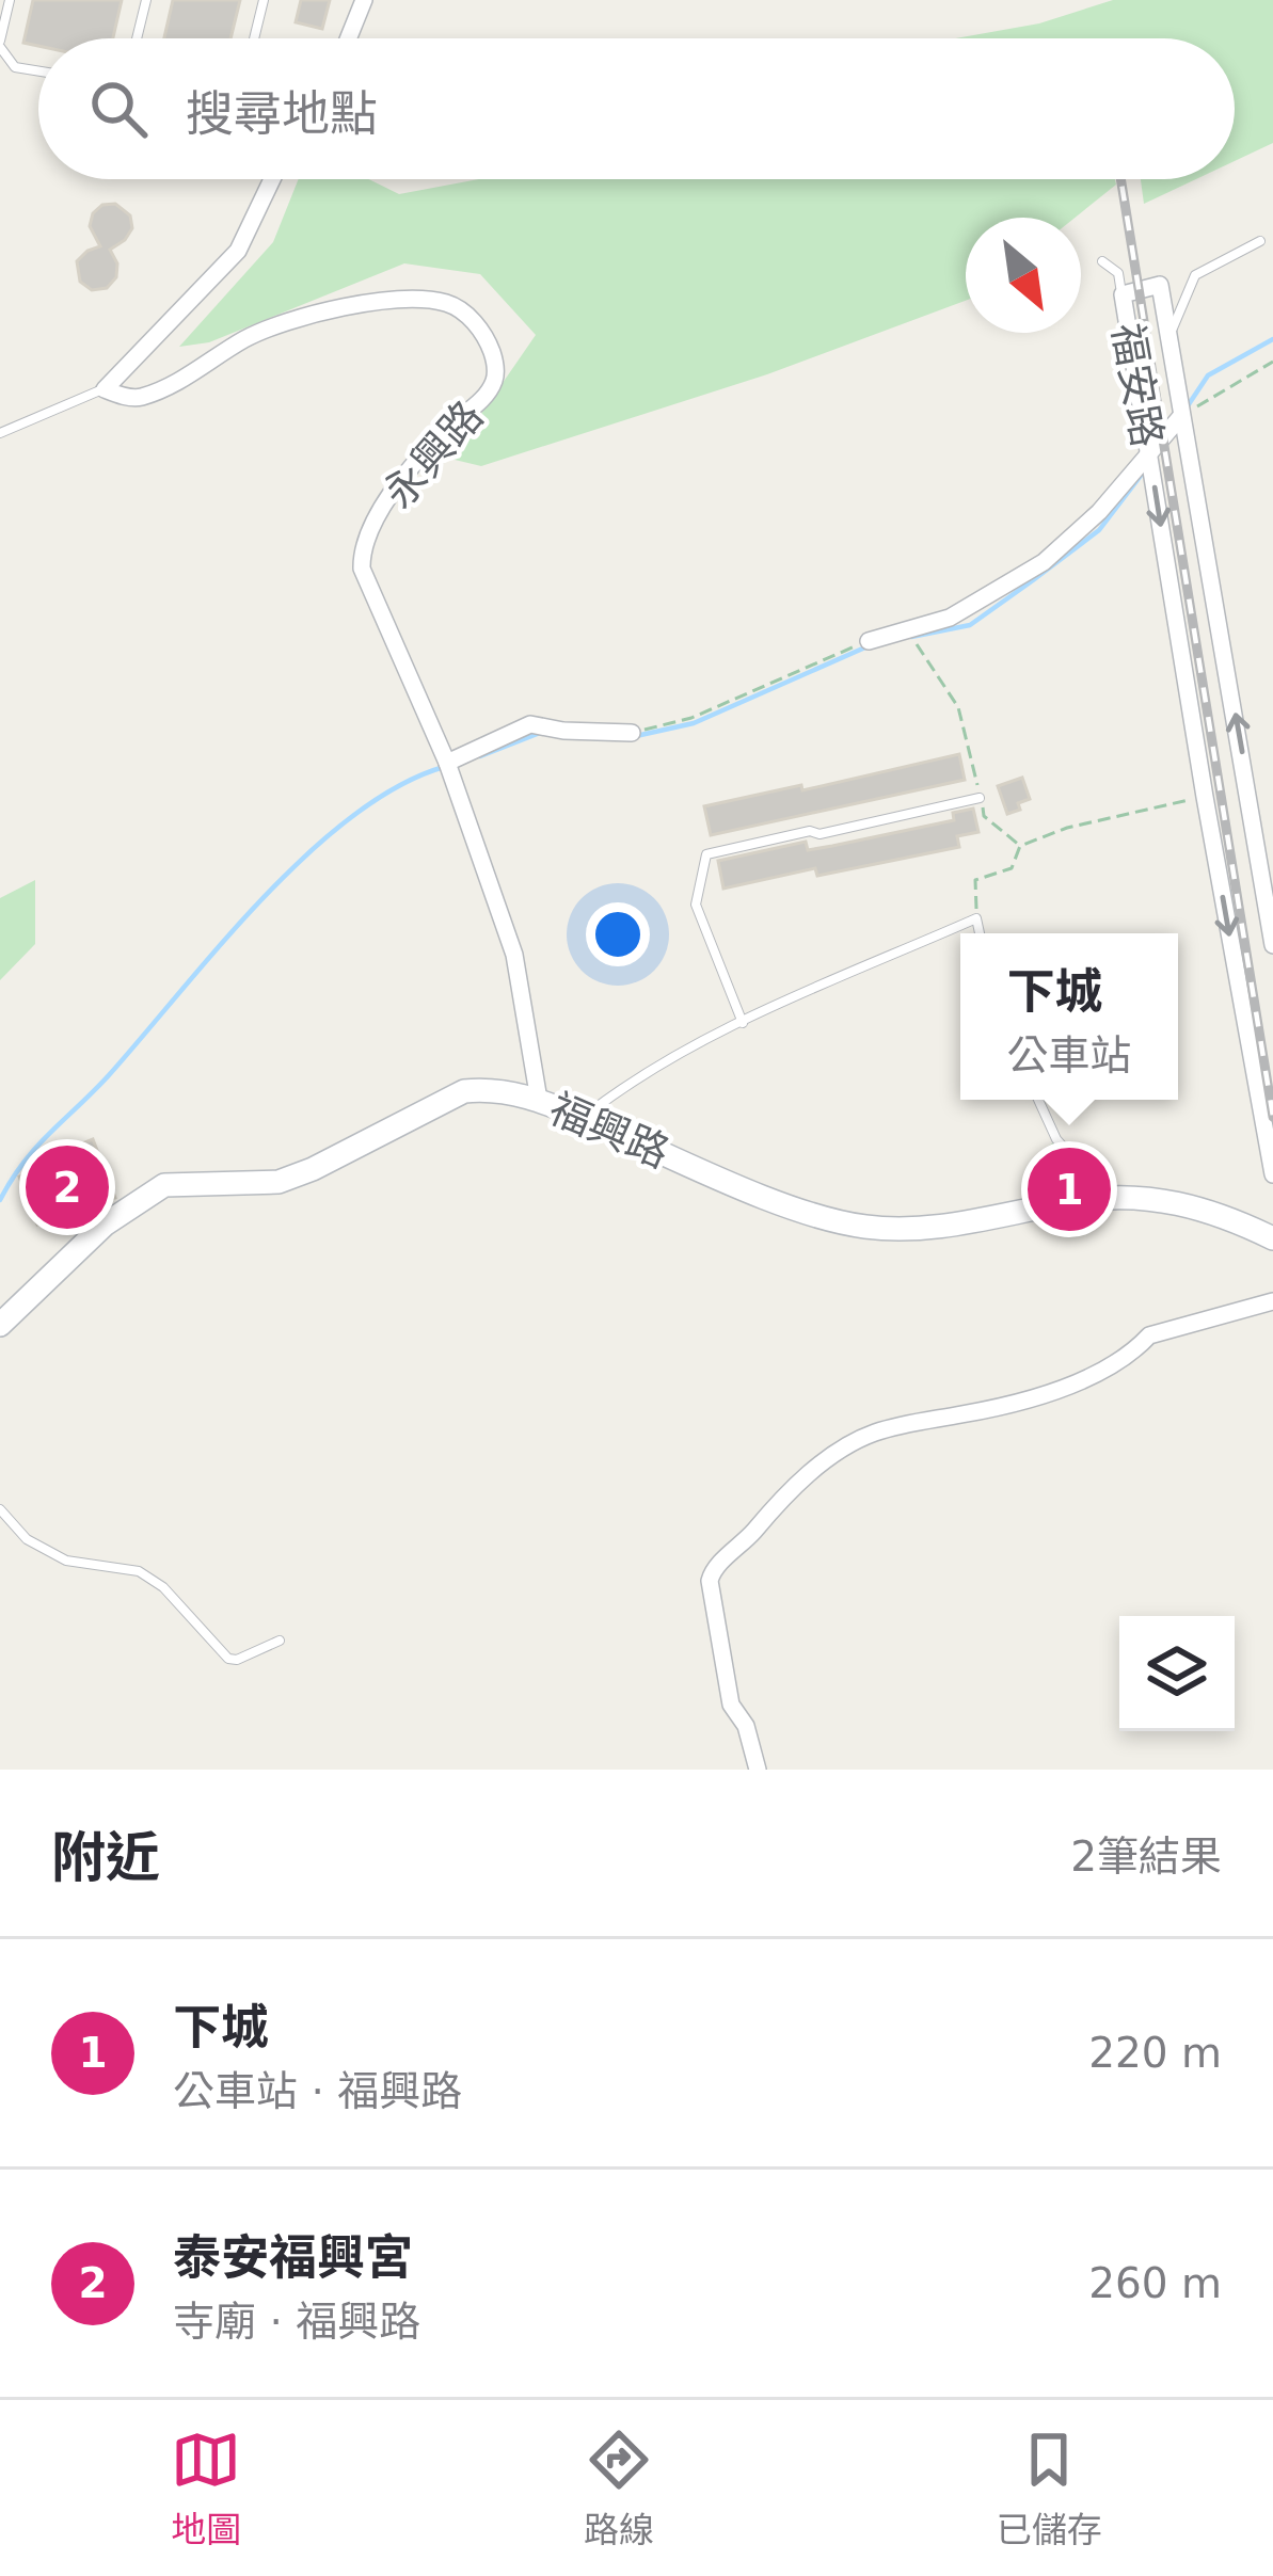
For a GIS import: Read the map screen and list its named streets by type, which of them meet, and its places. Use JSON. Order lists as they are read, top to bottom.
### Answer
{
  "streets": {
    "street": ["福安路", "永興路", "福興路"]
  },
  "crossings": [
    ["永興路", "福興路"]
  ],
  "north": "bottom right",
  "page": {
    "search": "搜尋地點",
    "popup": ["下城", "公車站"],
    "pins": ["2", "1"],
    "heading": ["附近", "2筆結果"],
    "list": [
      {
        "mark": "1",
        "name": "下城",
        "note": "公車站 · 福興路",
        "value": "220 m"
      },
      {
        "mark": "2",
        "name": "泰安福興宮",
        "note": "寺廟 · 福興路",
        "value": "260 m"
      }
    ],
    "nav": ["地圖", "路線", "已儲存"]
  }
}
